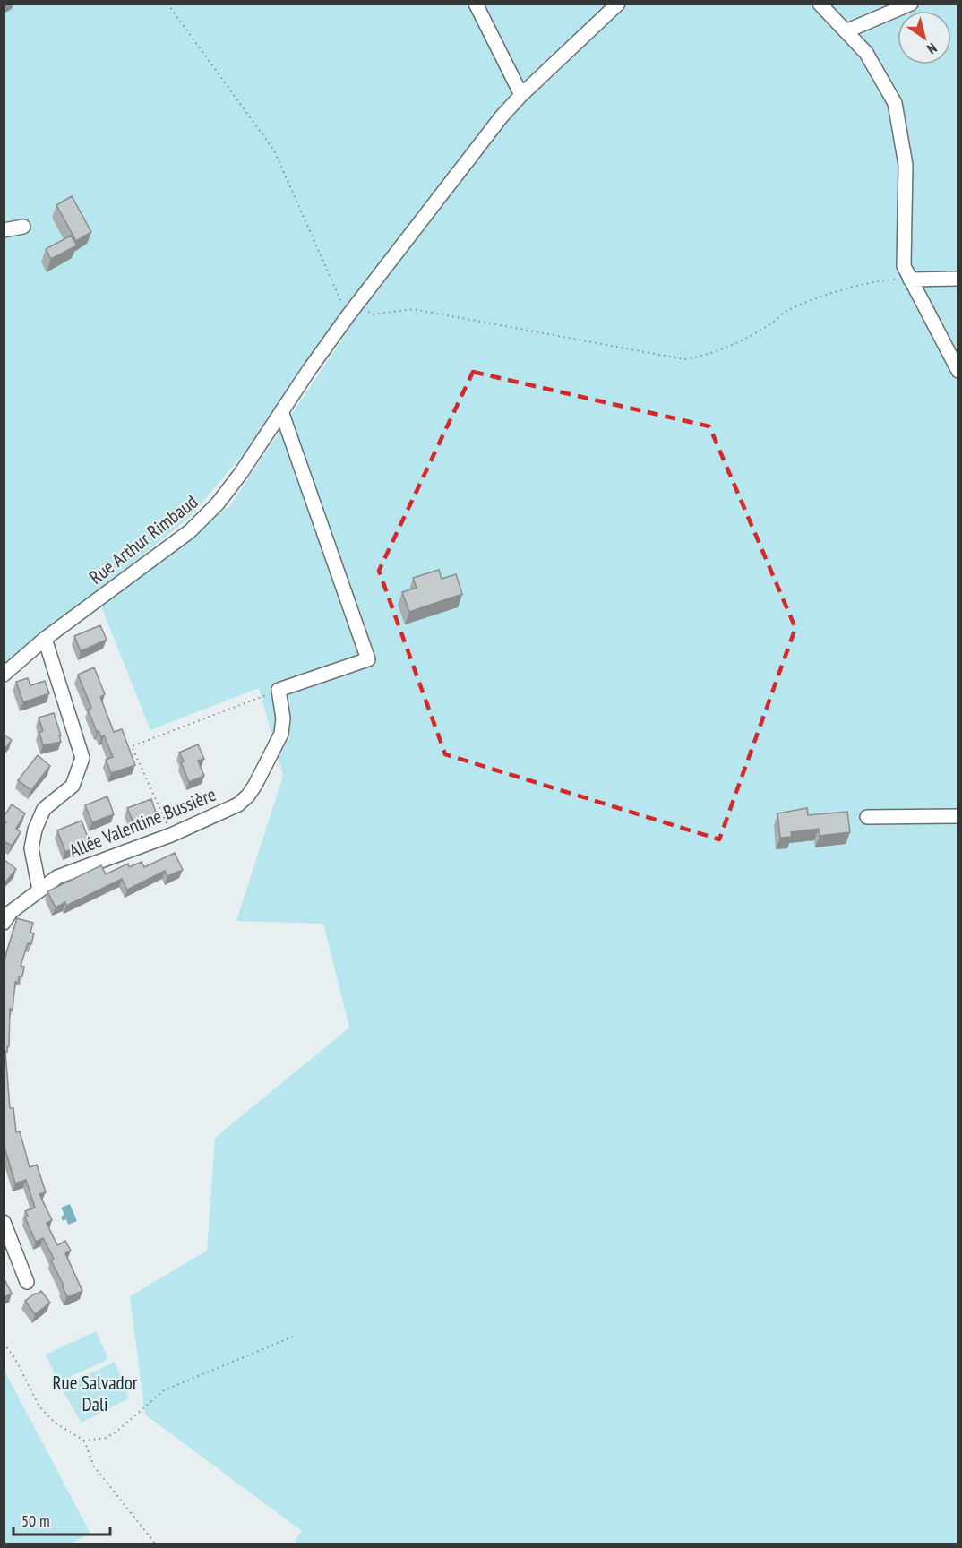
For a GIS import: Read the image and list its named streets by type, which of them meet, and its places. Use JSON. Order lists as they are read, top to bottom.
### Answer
{
  "streets": {
    "street": ["Rue Arthur Rimbaud", "Allée Valentine Bussière"]
  },
  "parks": ["Rue Salvador Dali"],
  "scale_bar": "50 m",
  "north": "bottom right"
}
